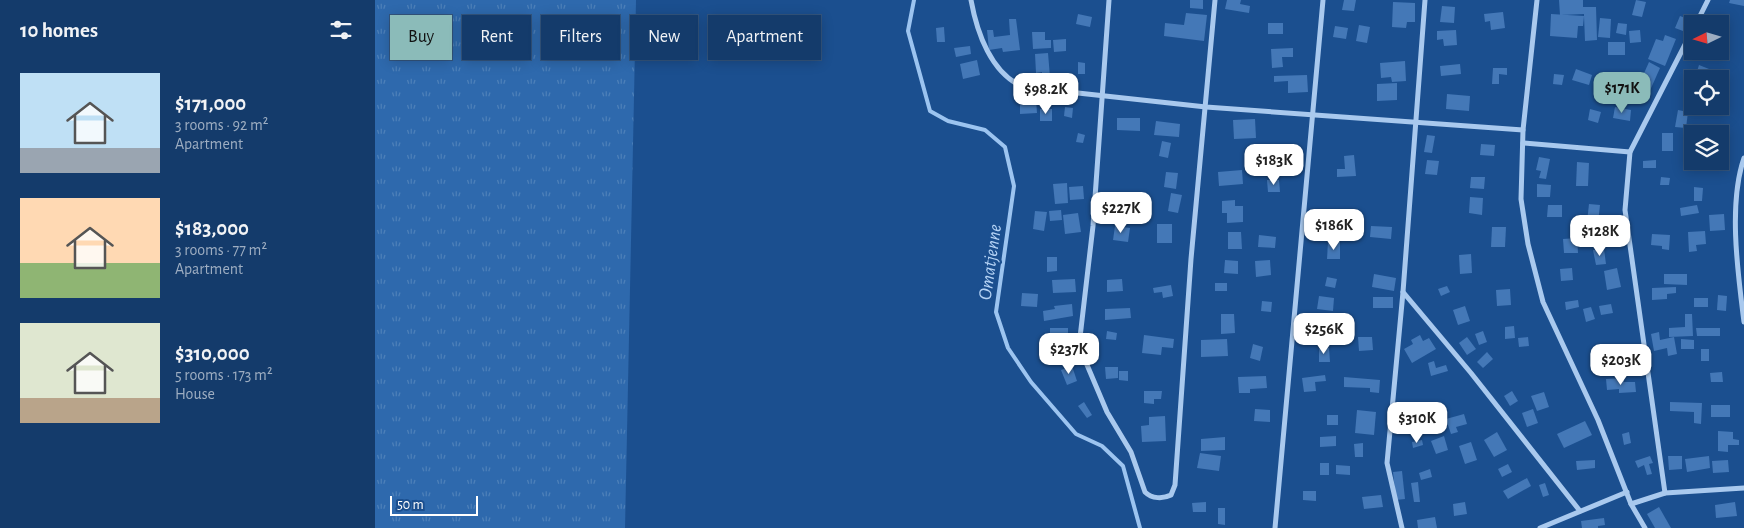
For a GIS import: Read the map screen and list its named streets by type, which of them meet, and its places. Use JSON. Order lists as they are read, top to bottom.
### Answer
{
  "water": ["Omatjenne"],
  "scale_bar": "50 m",
  "north": "left",
  "page": {
    "heading": "10 homes",
    "chip": [
      "Buy",
      "Rent",
      "Filters",
      "New",
      "Apartment"
    ],
    "list": [
      {
        "name": "$171,000",
        "note": "3 rooms · 92 m² · Apartment"
      },
      {
        "name": "$183,000",
        "note": "3 rooms · 77 m² · Apartment"
      },
      {
        "name": "$310,000",
        "note": "5 rooms · 173 m² · House"
      }
    ],
    "price": [
      "$171K",
      "$98.2K",
      "$183K",
      "$227K",
      "$186K",
      "$128K",
      "$256K",
      "$237K",
      "$203K",
      "$310K"
    ],
    "scale": "50 m"
  }
}
